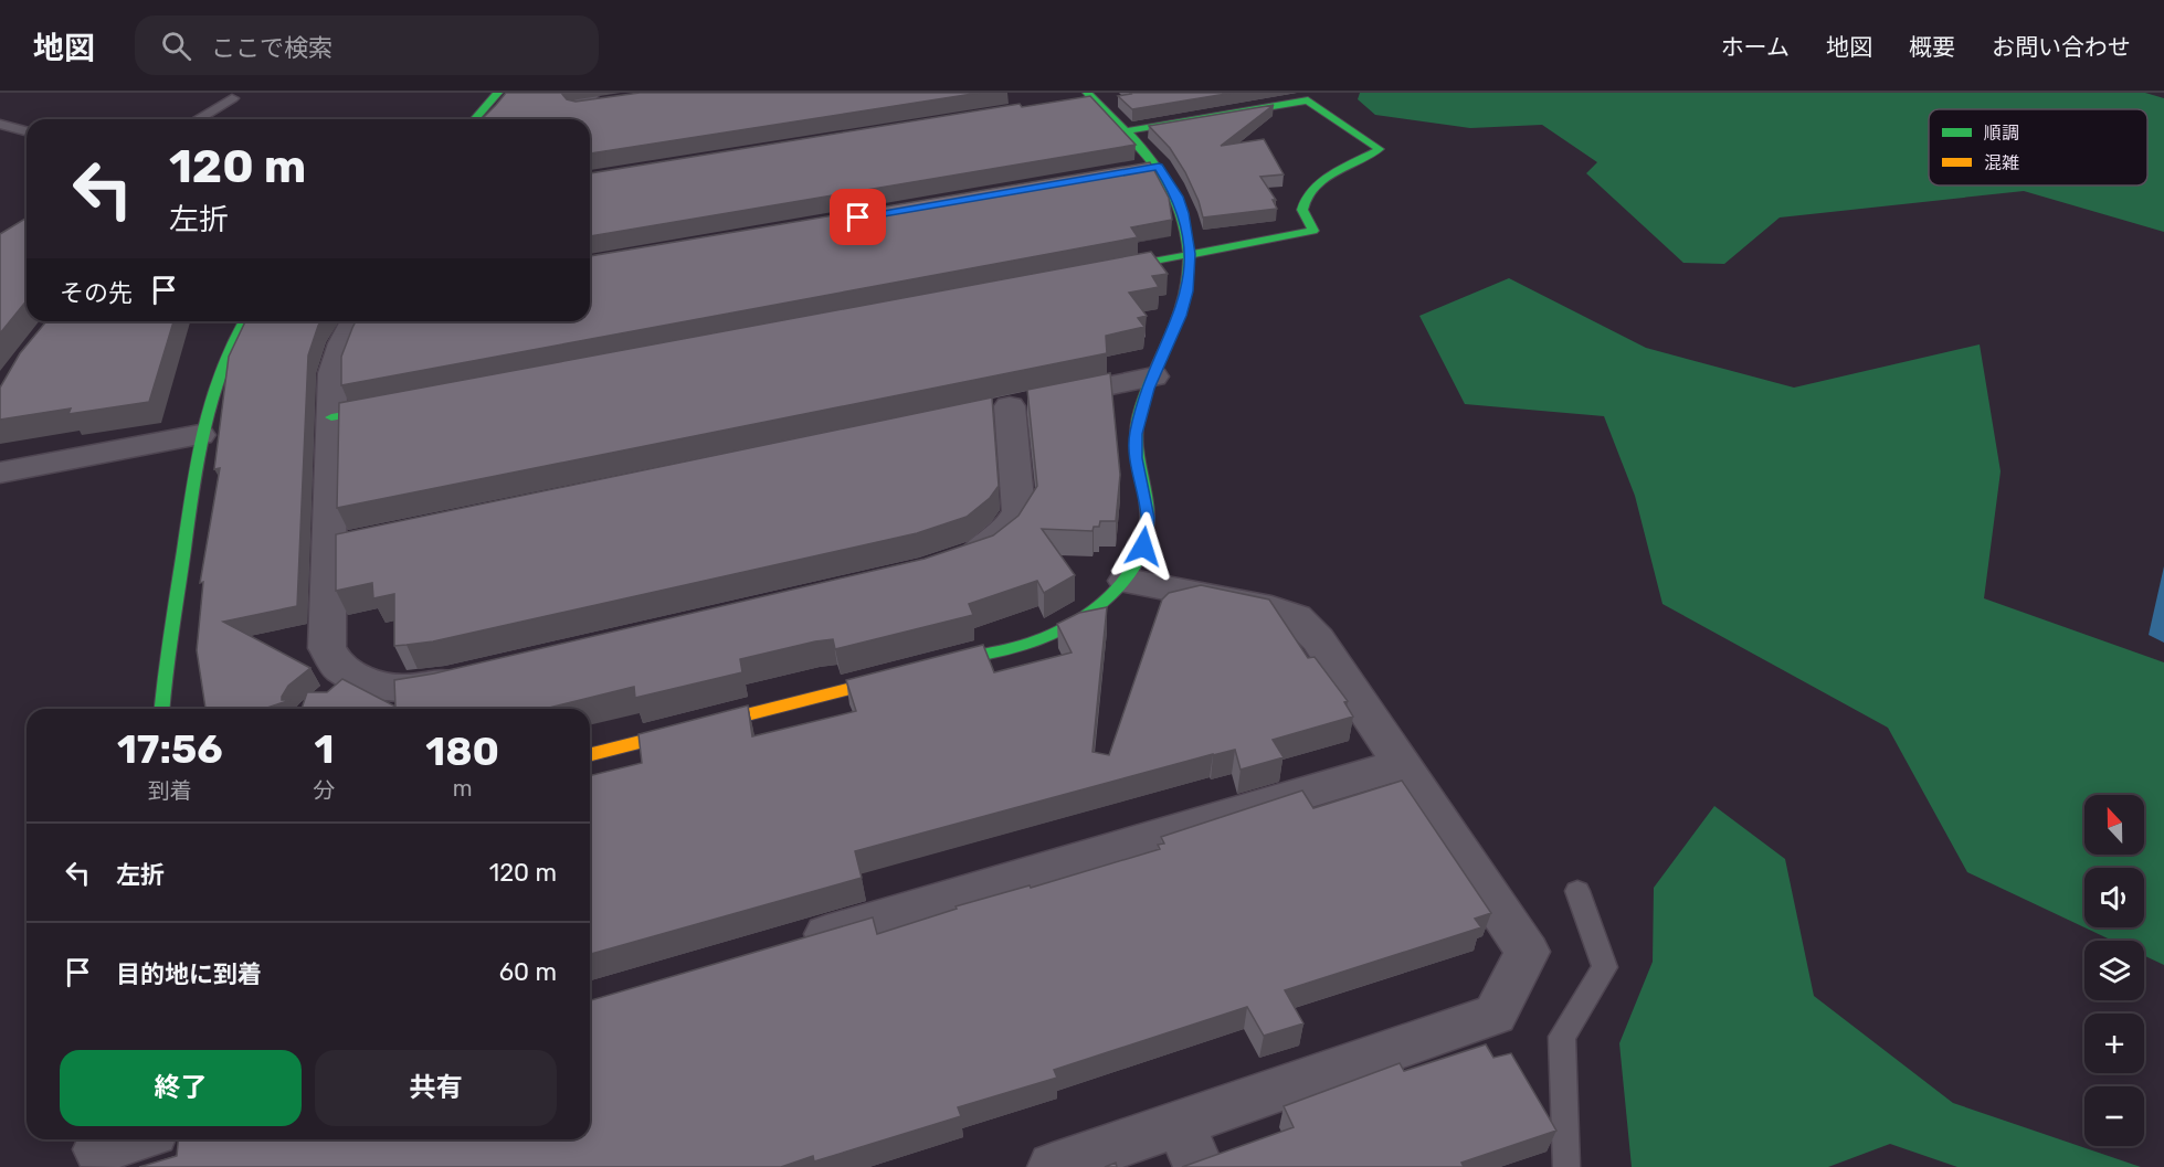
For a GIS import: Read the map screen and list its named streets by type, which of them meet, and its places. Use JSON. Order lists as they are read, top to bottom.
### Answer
{
  "legend": ["順調", "混雑"],
  "north": "top",
  "page": {
    "header": "地図",
    "search": "ここで検索",
    "nav": [
      "ホーム",
      "地図",
      "概要",
      "お問い合わせ"
    ],
    "turn": ["120 m", "左折"],
    "then": "その先",
    "eta": [
      "17:56",
      "到着",
      "1",
      "分",
      "180",
      "m"
    ],
    "map_buttons": ["+", "−"],
    "list": [
      {
        "name": "左折",
        "value": "120 m"
      },
      {
        "name": "目的地に到着",
        "value": "60 m"
      }
    ],
    "buttons": ["終了", "共有"]
  }
}
